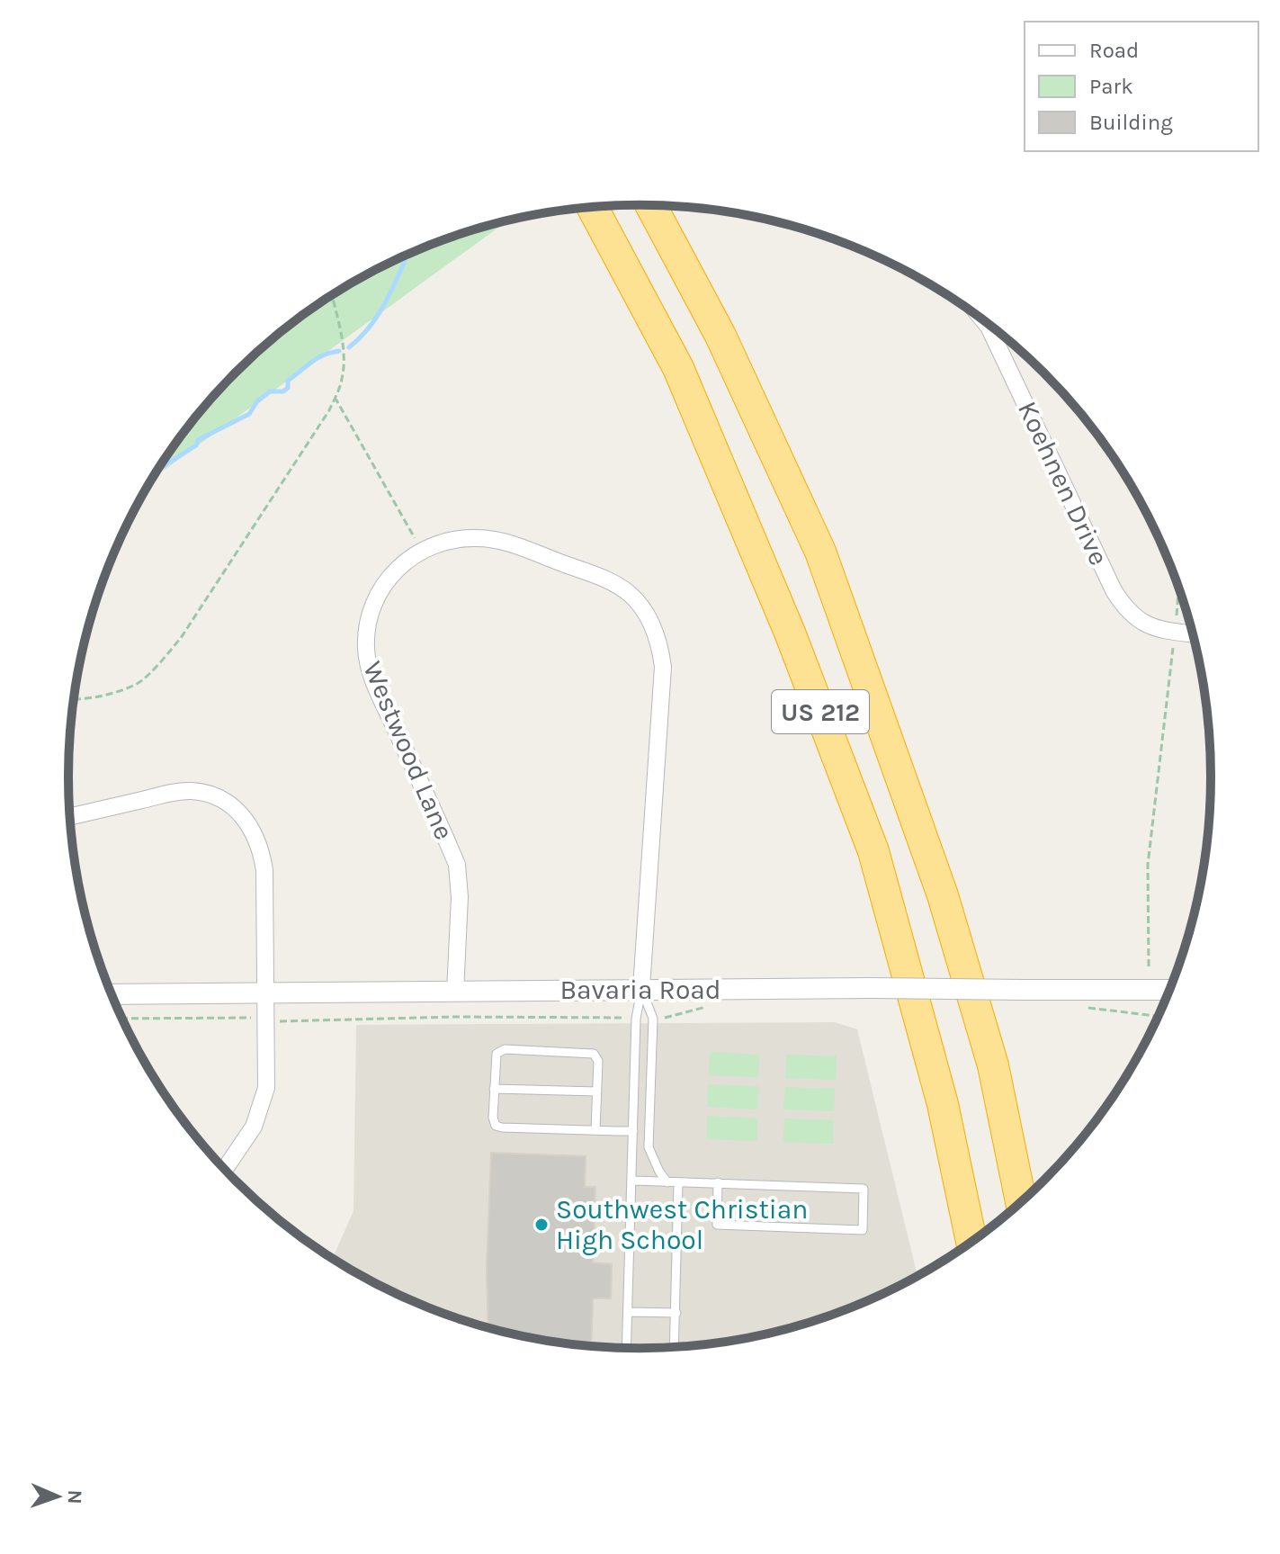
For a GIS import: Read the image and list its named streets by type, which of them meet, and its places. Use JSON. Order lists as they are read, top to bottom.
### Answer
{
  "streets": {
    "highway": ["US 212"],
    "street": ["Koehnen Drive", "Westwood Lane", "Bavaria Road"]
  },
  "crossings": [
    ["Westwood Lane", "Bavaria Road"]
  ],
  "places": ["Southwest Christian High School"],
  "legend": ["Road", "Park", "Building"],
  "north": "right"
}
